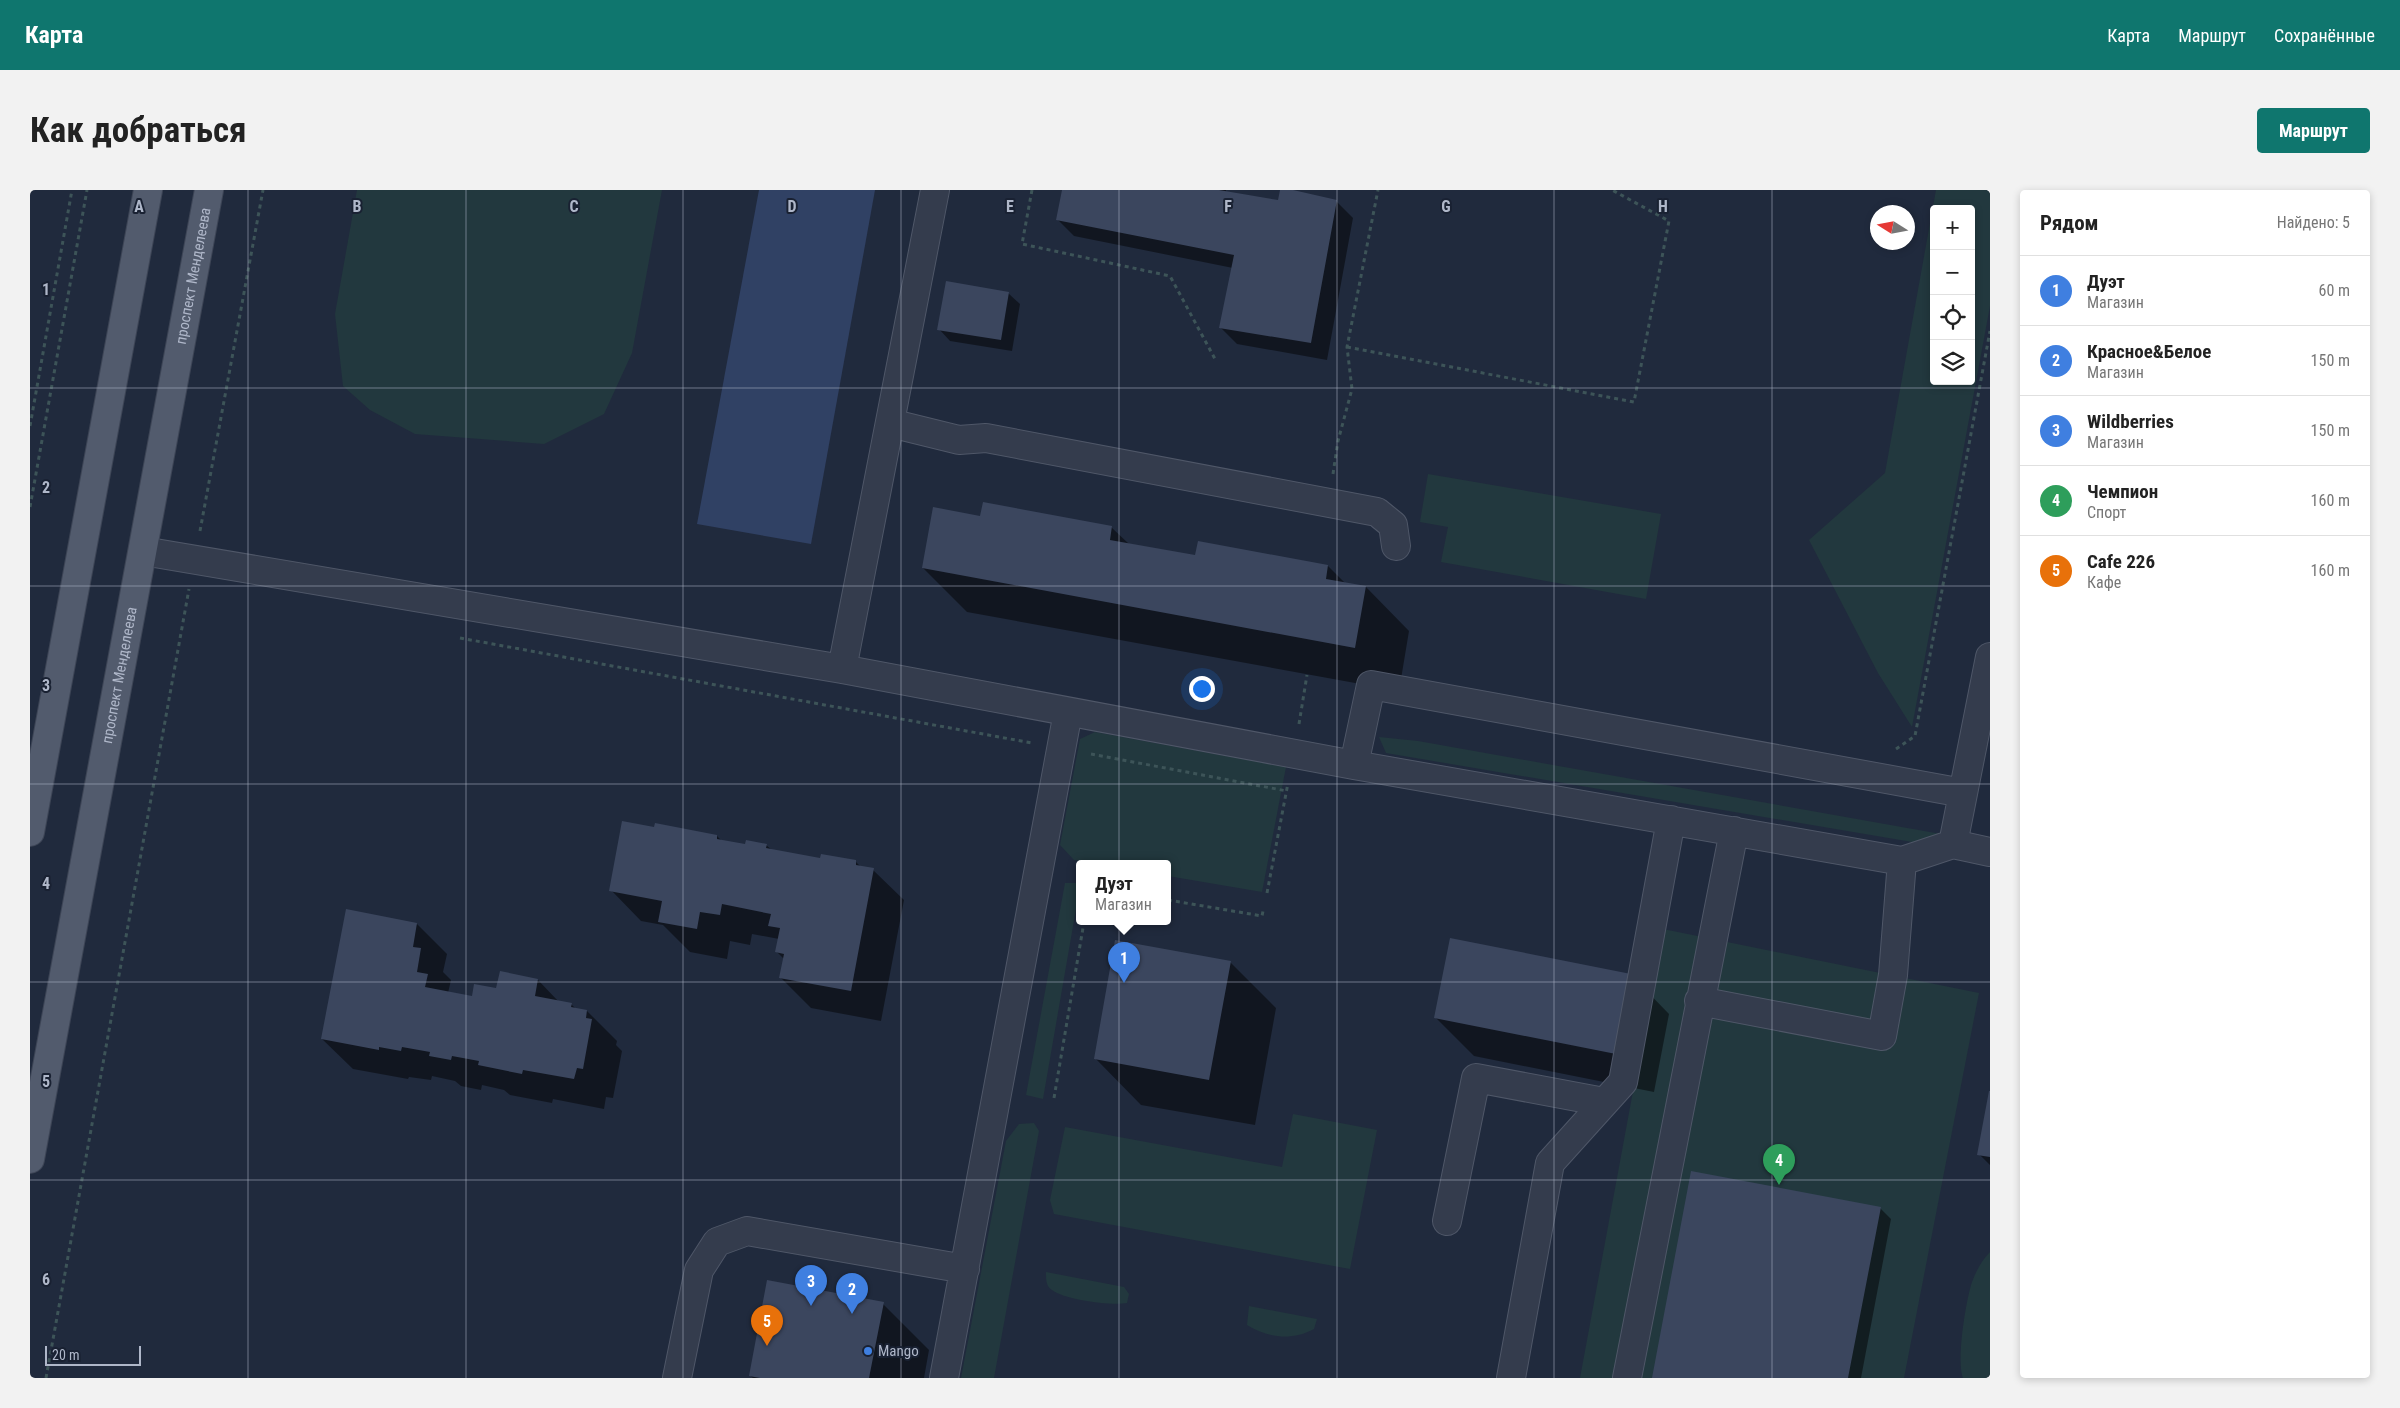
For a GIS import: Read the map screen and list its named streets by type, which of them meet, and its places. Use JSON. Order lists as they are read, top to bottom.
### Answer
{
  "streets": {
    "main road": ["проспект Менделеева"]
  },
  "places": ["Mango"],
  "scale_bar": "20 m",
  "north": "left",
  "page": {
    "header": "Карта",
    "nav": ["Карта", "Маршрут", "Сохранённые"],
    "buttons": "Маршрут",
    "title": "Как добраться",
    "heading": ["Рядом", "Найдено: 5"],
    "map_buttons": ["+", "−"],
    "list": [
      {
        "mark": "1",
        "name": "Дуэт",
        "note": "Магазин",
        "value": "60 m"
      },
      {
        "mark": "2",
        "name": "Красное&Белое",
        "note": "Магазин",
        "value": "150 m"
      },
      {
        "mark": "3",
        "name": "Wildberries",
        "note": "Магазин",
        "value": "150 m"
      },
      {
        "mark": "4",
        "name": "Чемпион",
        "note": "Спорт",
        "value": "160 m"
      },
      {
        "mark": "5",
        "name": "Cafe 226",
        "note": "Кафе",
        "value": "160 m"
      }
    ],
    "popup": ["Дуэт", "Магазин"],
    "pins": [
      "1",
      "4",
      "3",
      "2",
      "5"
    ],
    "scale": "20 m"
  },
  "grid": {
    "columns": [
      "A",
      "B",
      "C",
      "D",
      "E",
      "F",
      "G",
      "H"
    ],
    "rows": [
      "1",
      "2",
      "3",
      "4",
      "5",
      "6"
    ]
  }
}
